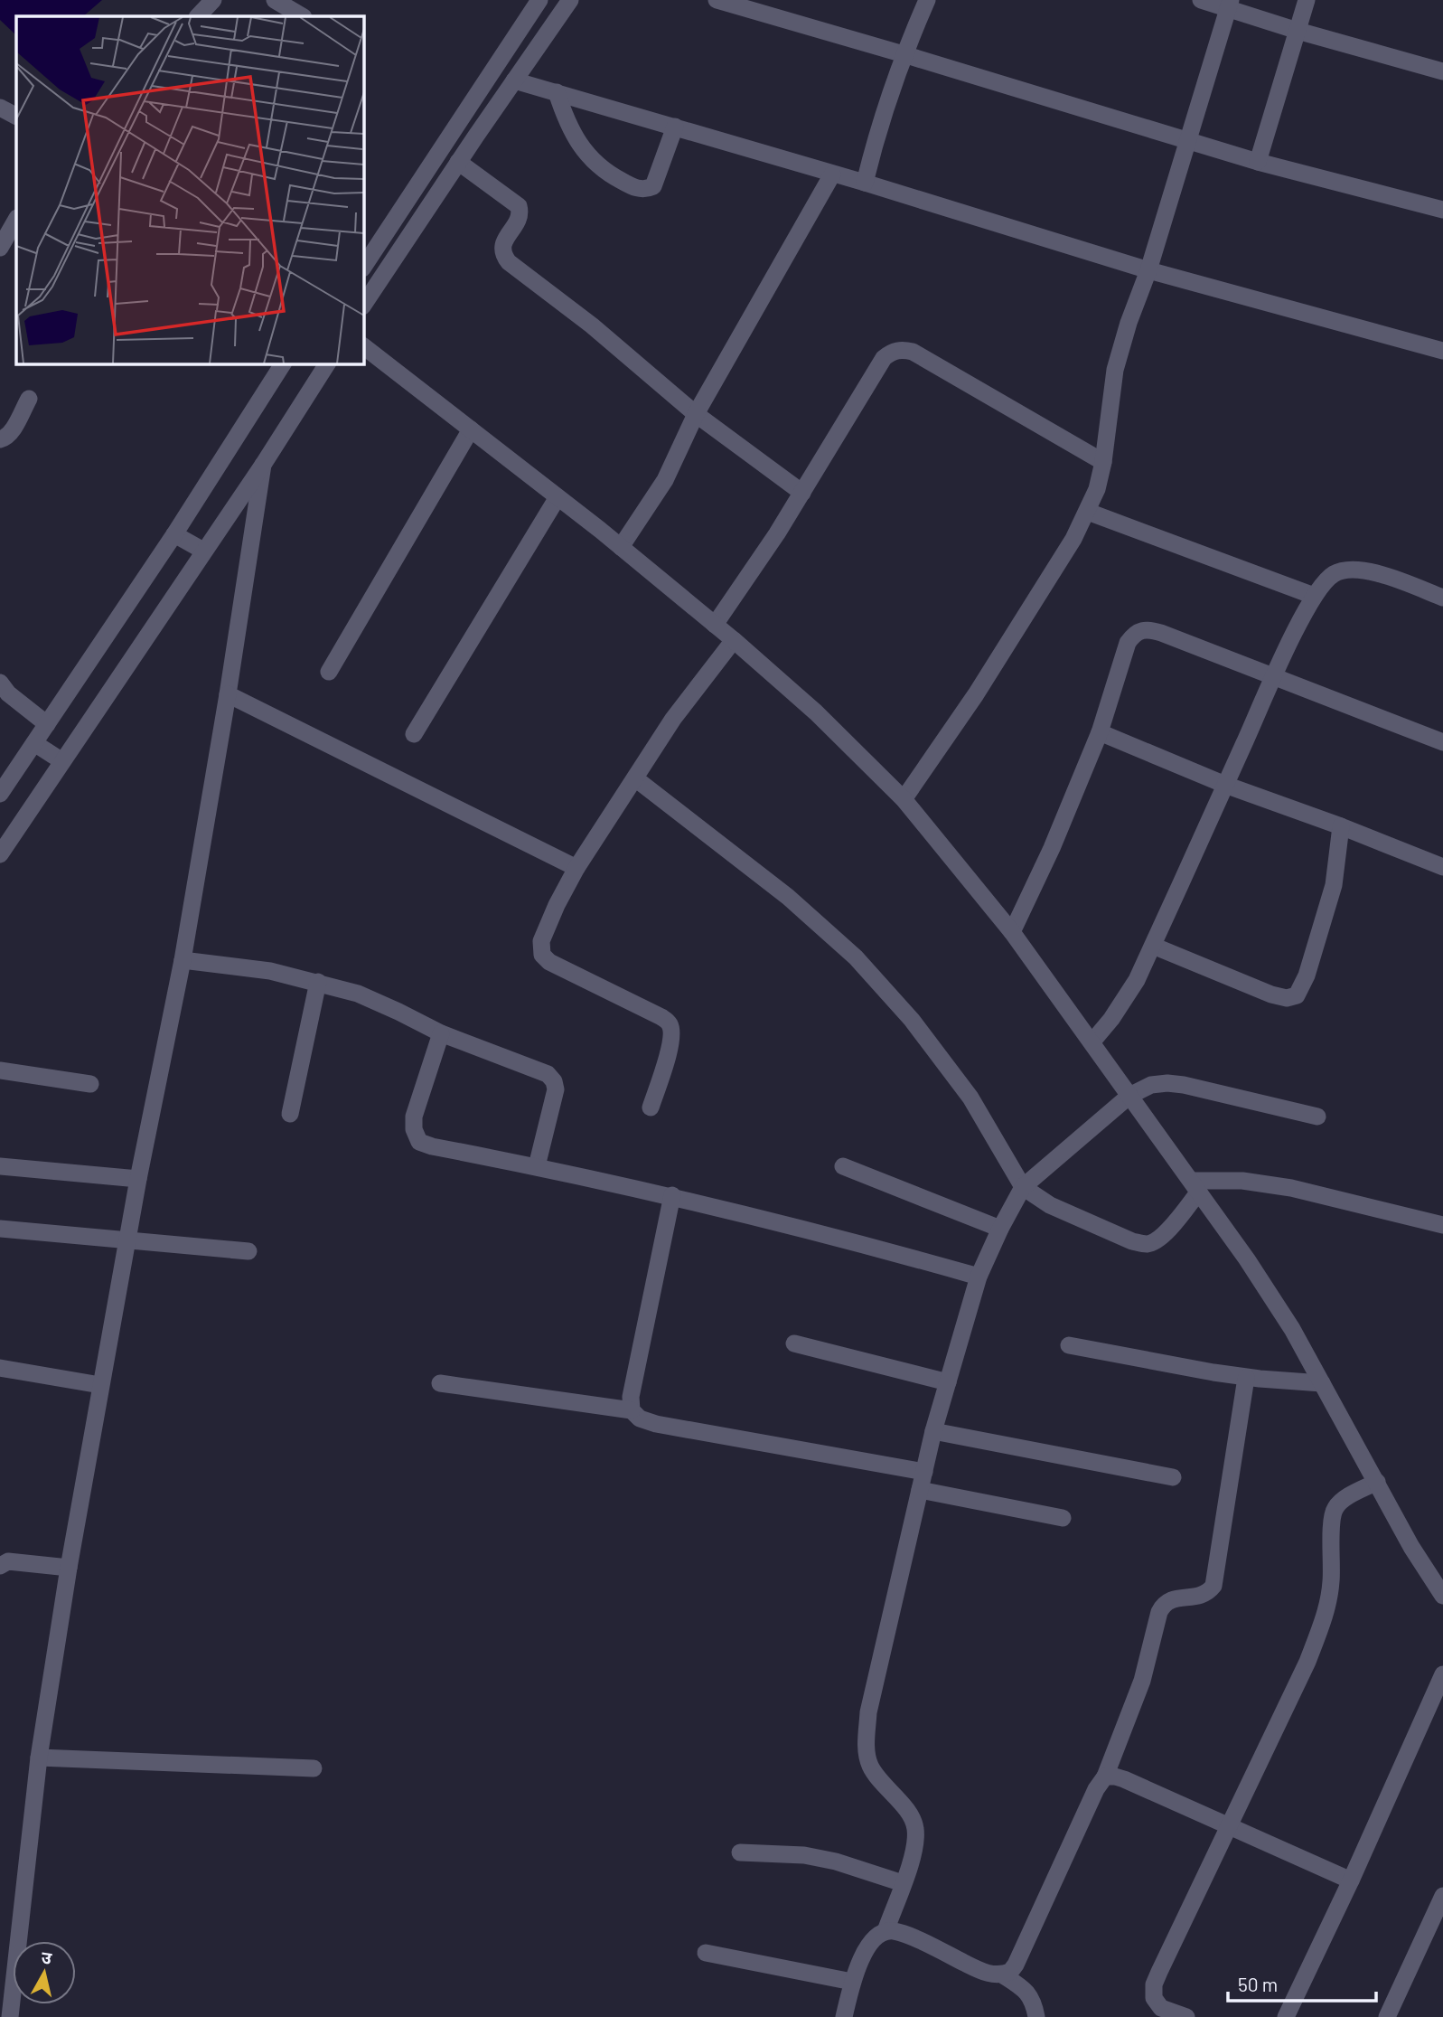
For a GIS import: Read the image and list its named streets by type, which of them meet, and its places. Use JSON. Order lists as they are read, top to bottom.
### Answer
{
  "scale_bar": "50 m",
  "north": "top"
}
